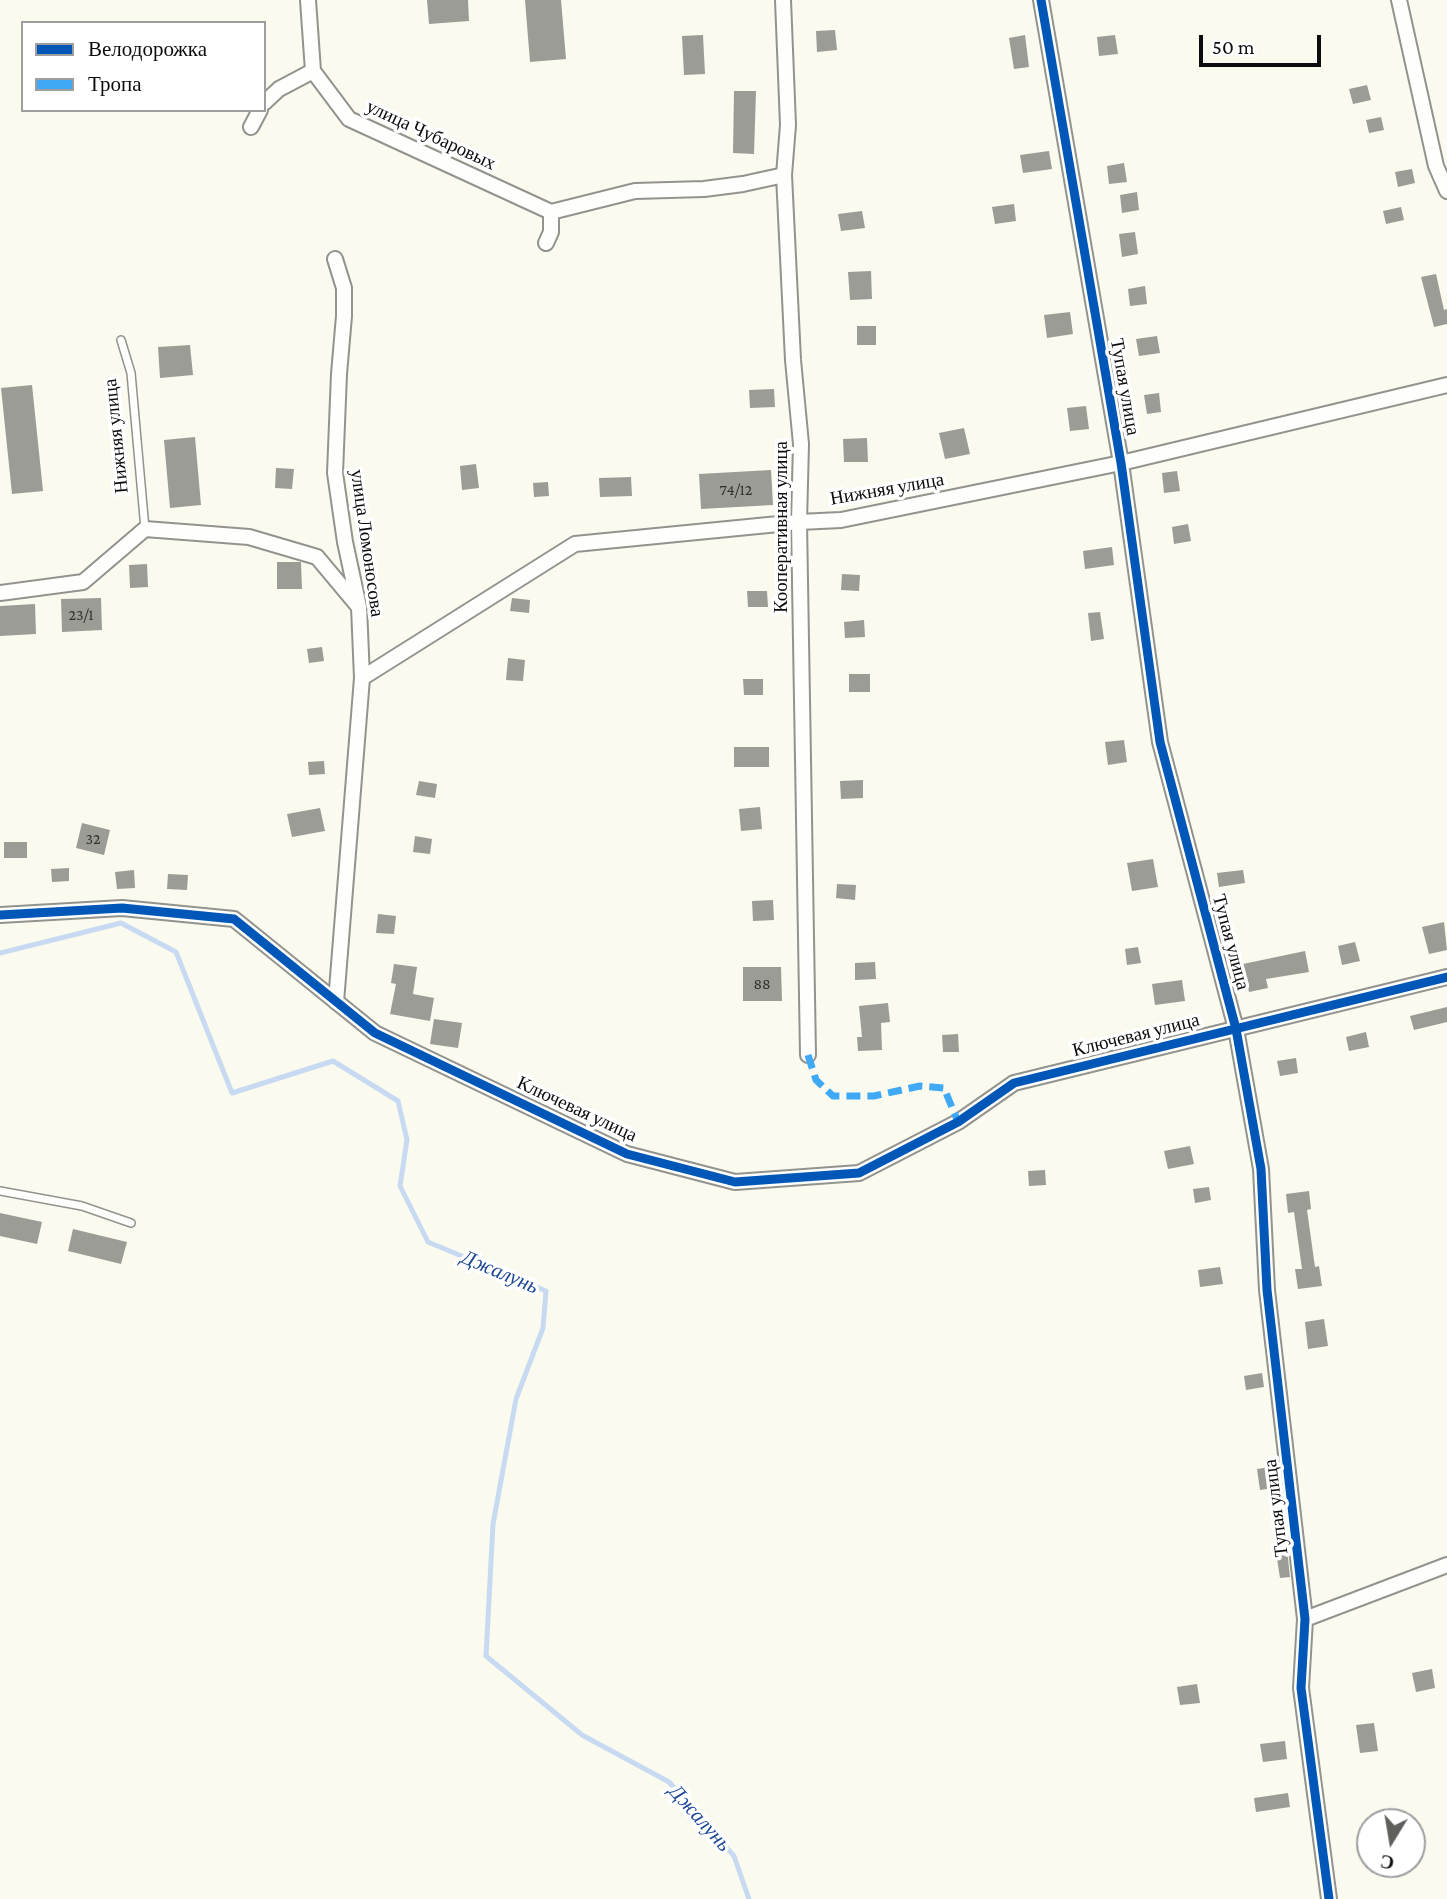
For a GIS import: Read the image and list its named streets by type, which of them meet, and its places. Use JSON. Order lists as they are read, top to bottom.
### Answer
{
  "streets": {
    "street": [
      "улица Чубаровых",
      "Тупая улица",
      "Нижняя улица",
      "Кооперативная улица",
      "улица Ломоносова",
      "Ключевая улица"
    ]
  },
  "crossings": [
    ["Тупая улица", "Нижняя улица"],
    ["Тупая улица", "Ключевая улица"],
    ["Нижняя улица", "Кооперативная улица"],
    ["Нижняя улица", "улица Ломоносова"],
    ["улица Ломоносова", "Ключевая улица"]
  ],
  "water": ["Джалунь"],
  "house_numbers": [
    "74/12",
    "23/1",
    "32",
    "88"
  ],
  "legend": ["Велодорожка", "Тропа"],
  "scale_bar": "50 m",
  "north": "bottom"
}
